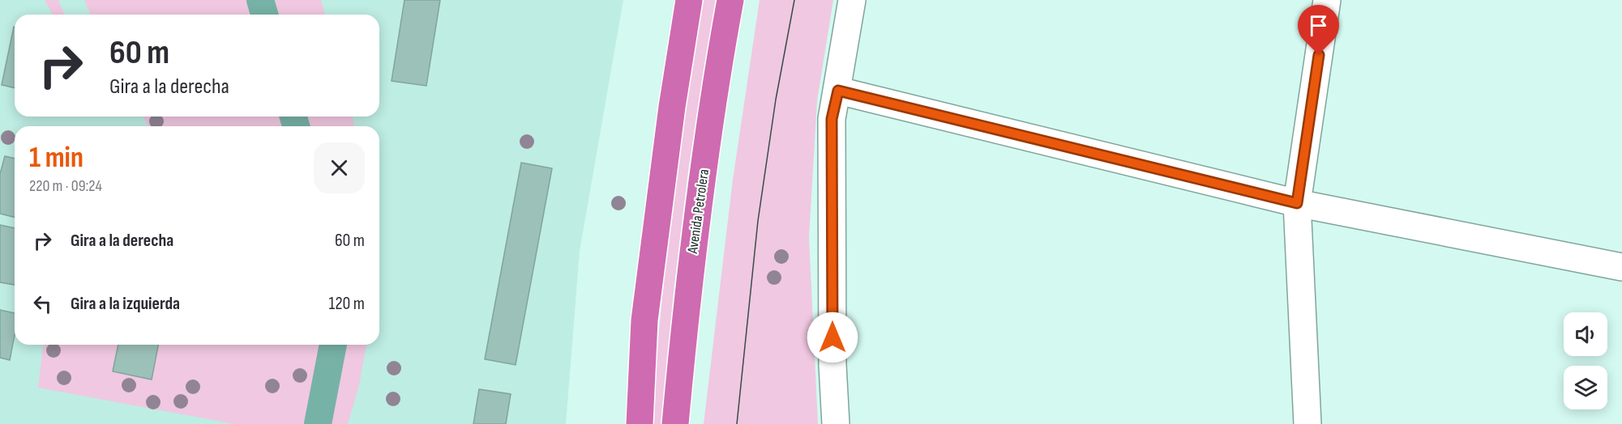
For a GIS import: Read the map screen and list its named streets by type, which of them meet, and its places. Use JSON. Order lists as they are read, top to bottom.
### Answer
{
  "streets": {
    "highway": ["Avenida Petrolera"]
  },
  "page": {
    "turn": ["60 m", "Gira a la derecha"],
    "heading": ["1 min", "220 m · 09:24"],
    "list": [
      {
        "name": "Gira a la derecha",
        "value": "60 m"
      },
      {
        "name": "Gira a la izquierda",
        "value": "120 m"
      }
    ]
  }
}
